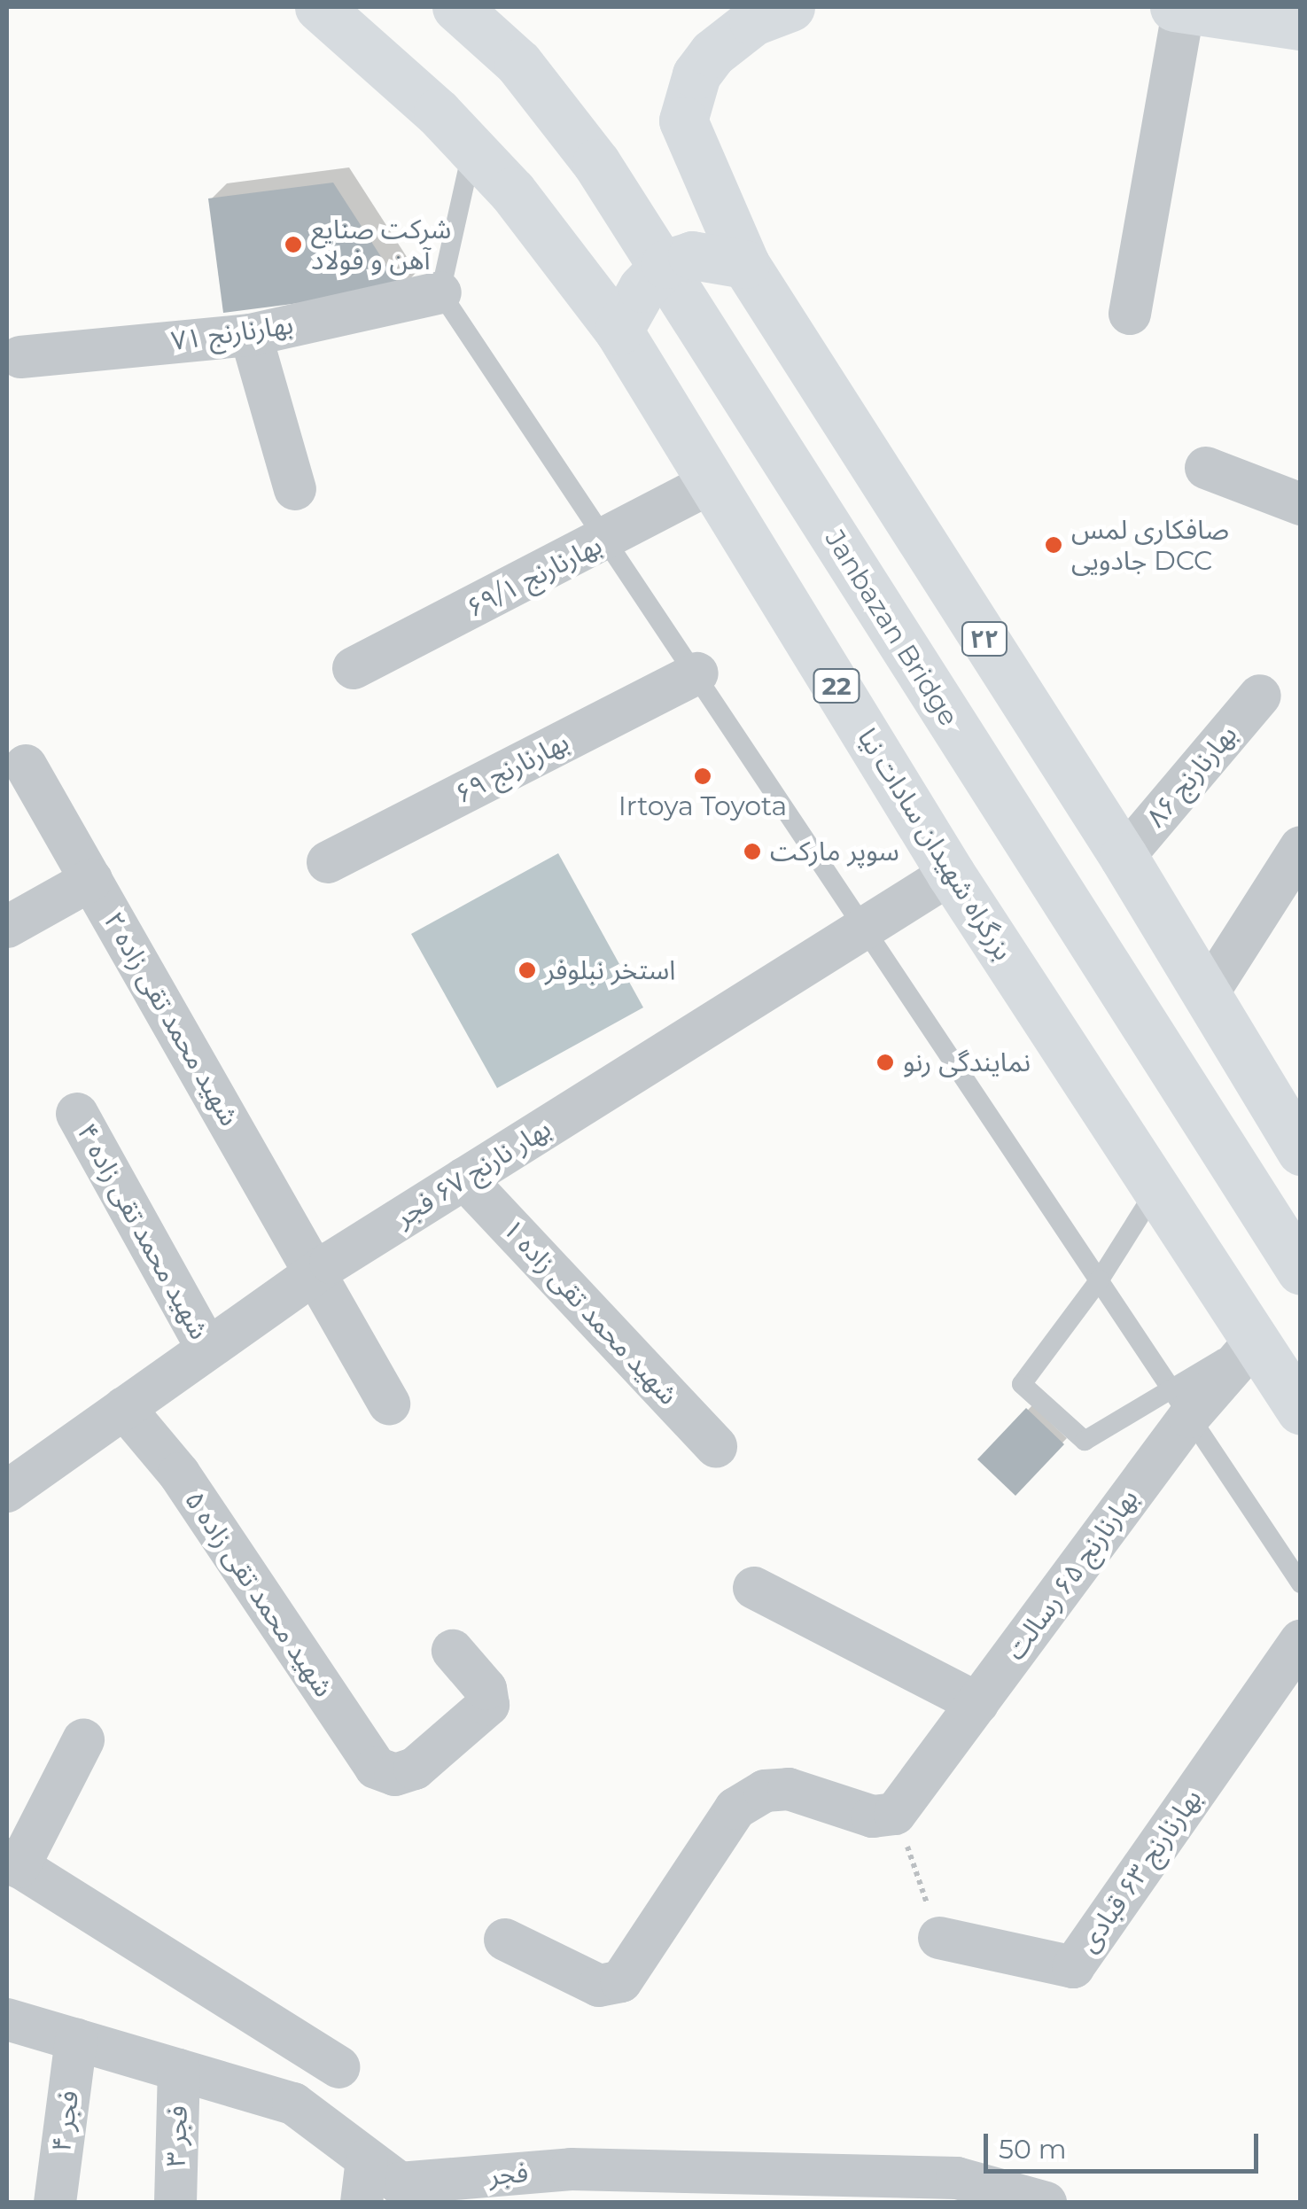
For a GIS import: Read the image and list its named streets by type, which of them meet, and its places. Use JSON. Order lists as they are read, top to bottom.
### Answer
{
  "streets": {
    "main road": [
      "Janbazan Bridge",
      "۲۲",
      "22",
      "بزرگراه شهیدان سادات نیا"
    ],
    "street": [
      "بهارنارنج ۷۱",
      "بهارنارنج ۶۹/۱",
      "بهارنارنج ۶۹",
      "بهارنارنج ۸۶",
      "شهید محمد تقی زاده ۲",
      "بهار نارنج ۶۷ فجر",
      "شهید محمد تقی زاده ۴",
      "شهید محمد تقی زاده ۱",
      "بهارنارنج ۶۵ رسالت",
      "شهید محمد تقی زاده ۵",
      "بهارنارنج ۶۳ قبادی",
      "فجر ۴",
      "فجر ۳",
      "فجر"
    ]
  },
  "crossings": [
    ["بهارنارنج ۶۹/۱", "بزرگراه شهیدان سادات نیا"],
    ["۲۲", "بهارنارنج ۸۶"],
    ["بزرگراه شهیدان سادات نیا", "بهار نارنج ۶۷ فجر"],
    ["بزرگراه شهیدان سادات نیا", "بهارنارنج ۶۵ رسالت"],
    ["شهید محمد تقی زاده ۲", "بهار نارنج ۶۷ فجر"],
    ["بهار نارنج ۶۷ فجر", "شهید محمد تقی زاده ۴"],
    ["بهار نارنج ۶۷ فجر", "شهید محمد تقی زاده ۱"],
    ["بهار نارنج ۶۷ فجر", "شهید محمد تقی زاده ۵"],
    ["فجر ۴", "فجر"],
    ["فجر ۳", "فجر"]
  ],
  "places": [
    "شرکت صنایع آهن و فولاد",
    "صافکاری لمس جادویی DCC",
    "Irtoya Toyota",
    "سوپر مارکت",
    "استخر نبلوفر",
    "نمایندگی رنو"
  ],
  "scale_bar": "50 m"
}
